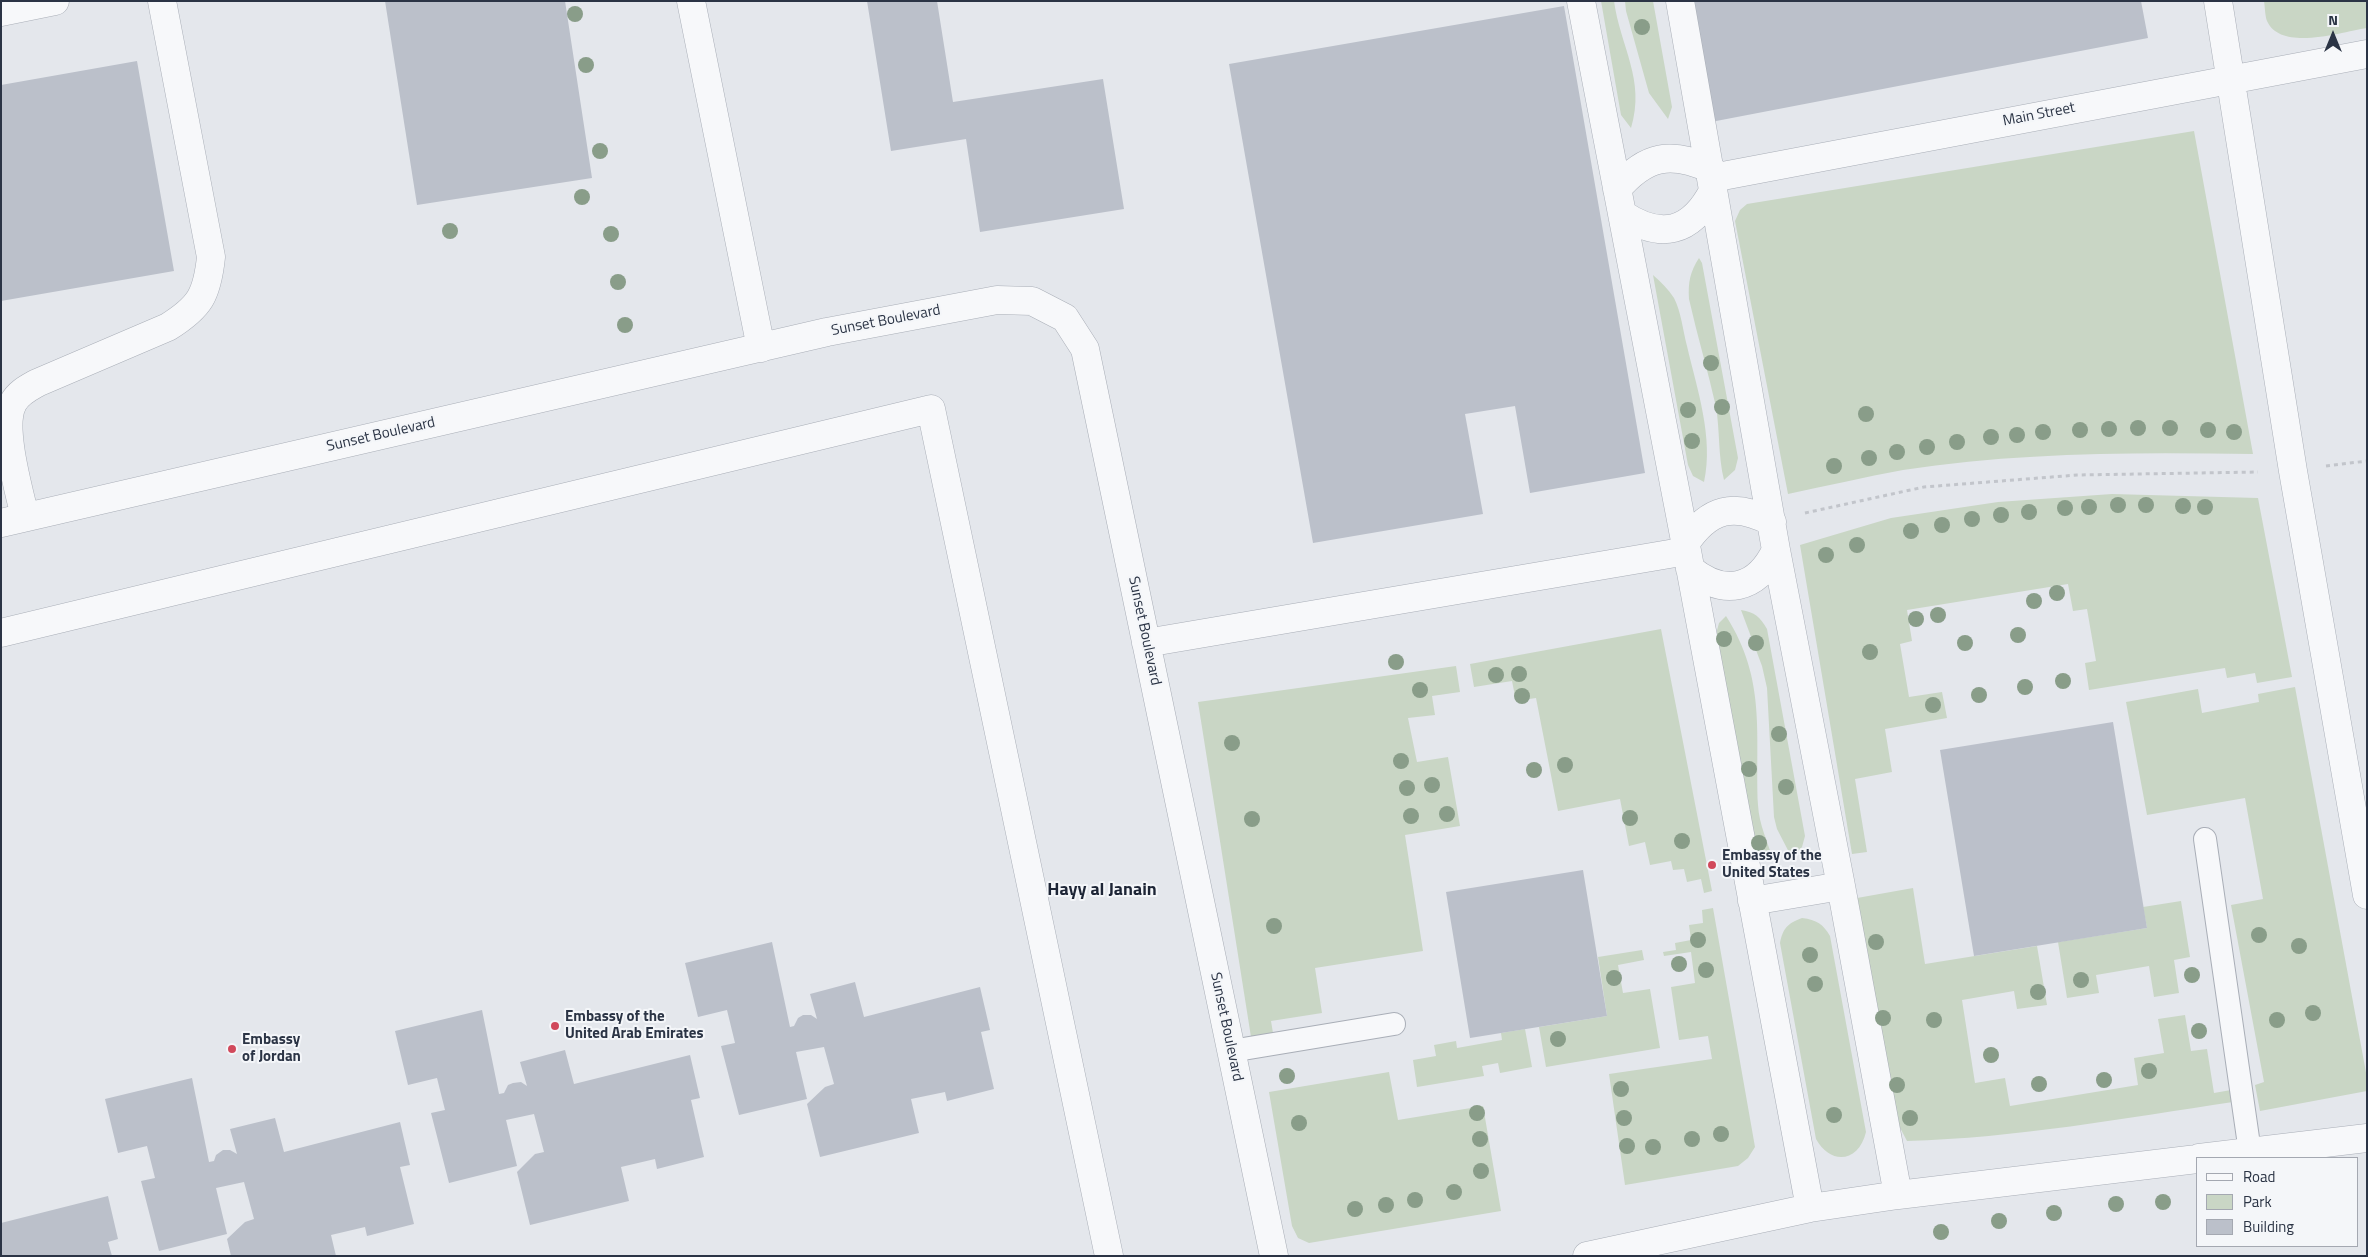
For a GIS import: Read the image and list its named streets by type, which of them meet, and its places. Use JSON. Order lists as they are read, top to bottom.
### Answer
{
  "streets": {
    "street": ["Main Street", "Sunset Boulevard"]
  },
  "districts": ["Hayy al Janain"],
  "places": ["Embassy of the United States", "Embassy of the United Arab Emirates", "Embassy of Jordan"],
  "legend": ["Road", "Park", "Building"],
  "north": "top"
}
